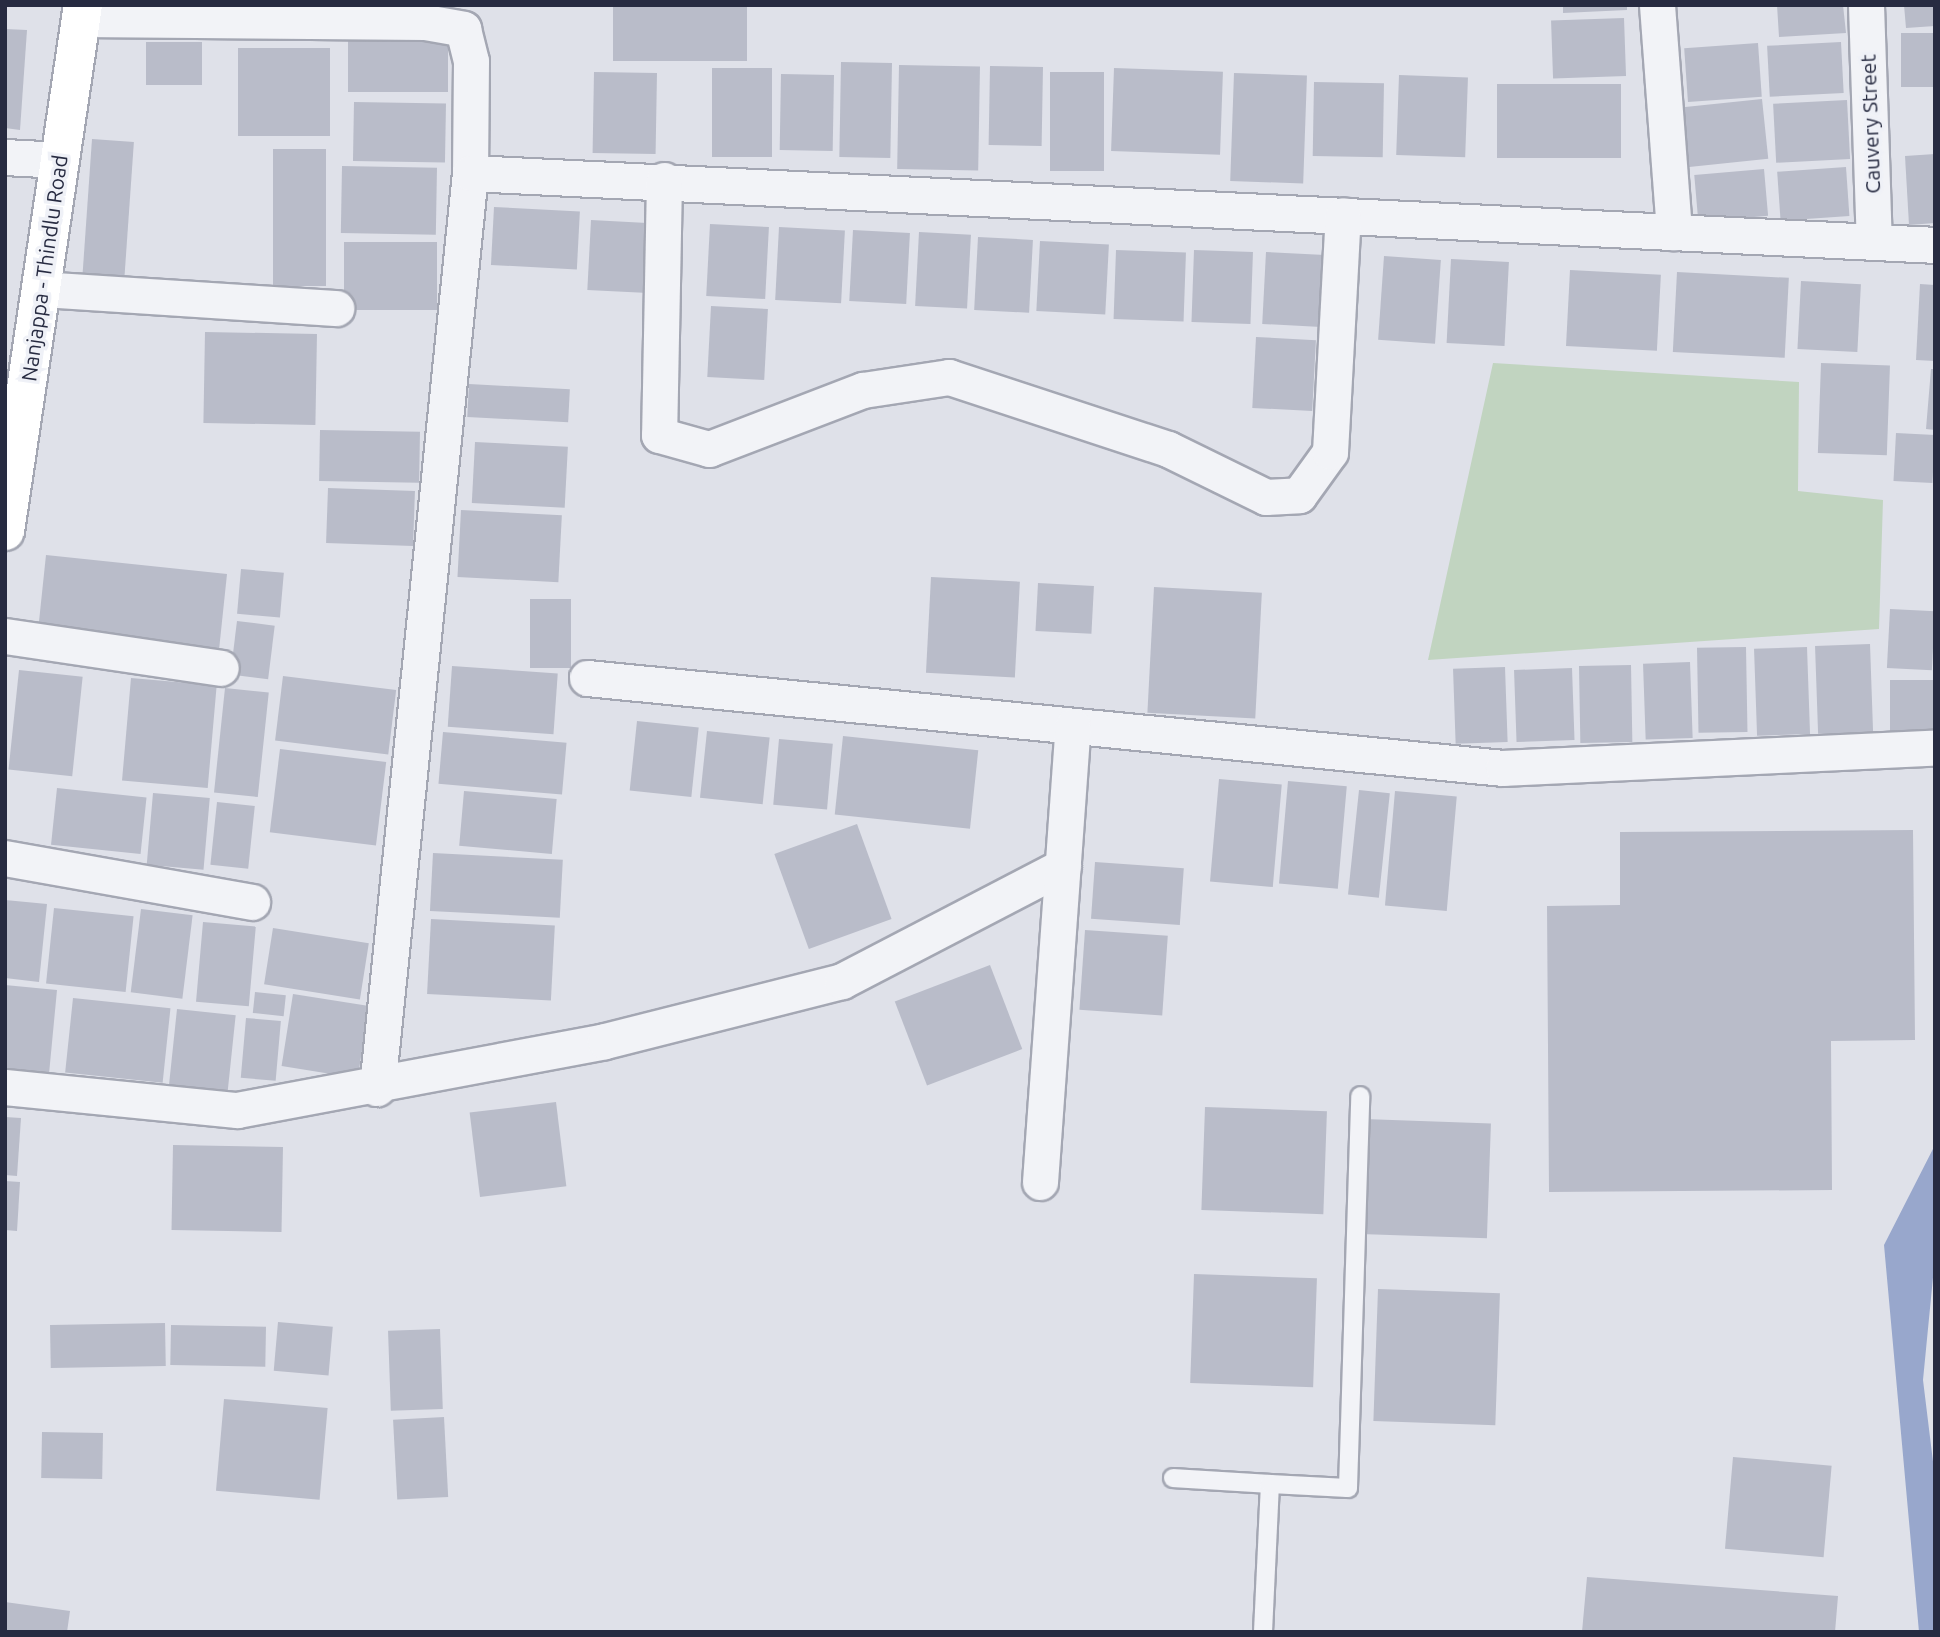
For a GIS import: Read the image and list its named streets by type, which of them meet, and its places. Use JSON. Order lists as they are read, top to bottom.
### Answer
{
  "streets": {
    "main road": ["Nanjappa - Thindlu Road"],
    "street": ["Cauvery Street"]
  }
}
